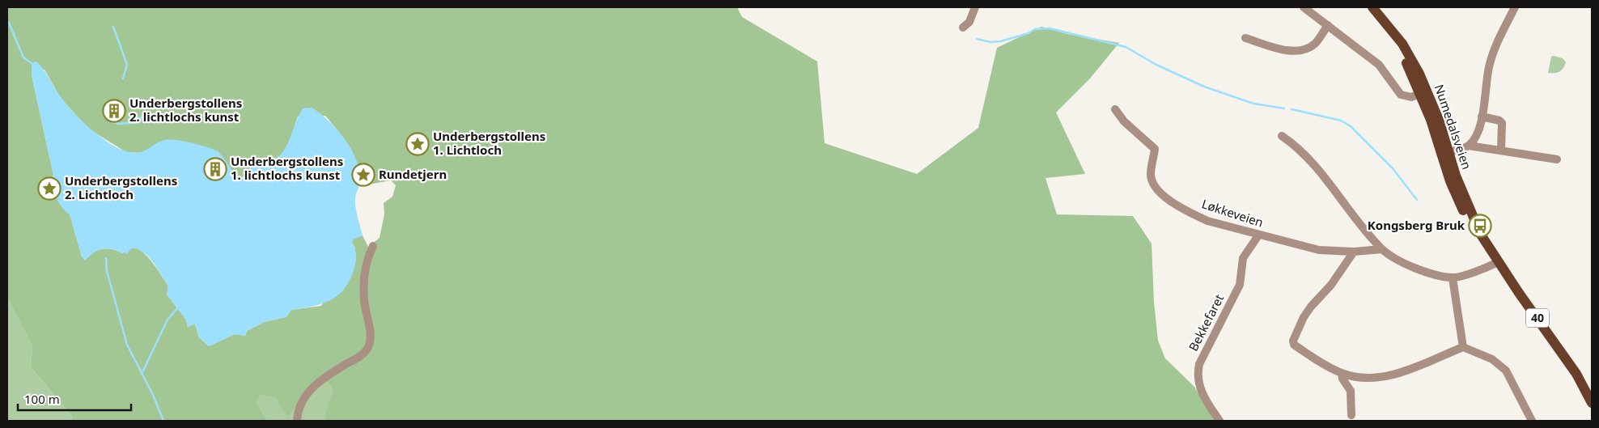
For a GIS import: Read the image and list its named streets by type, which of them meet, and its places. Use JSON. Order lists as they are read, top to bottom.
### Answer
{
  "streets": {
    "main road": ["Numedalsveien", "40"],
    "street": ["Løkkeveien", "Bekkefaret"]
  },
  "crossings": [
    ["Løkkeveien", "Bekkefaret"]
  ],
  "places": {
    "building": ["Underbergstollens 2. lichtlochs kunst", "Underbergstollens 1. lichtlochs kunst"],
    "place": ["Underbergstollens 1. Lichtloch", "Rundetjern", "Underbergstollens 2. Lichtloch"],
    "bus stop": ["Kongsberg Bruk"]
  },
  "scale_bar": "100 m"
}
